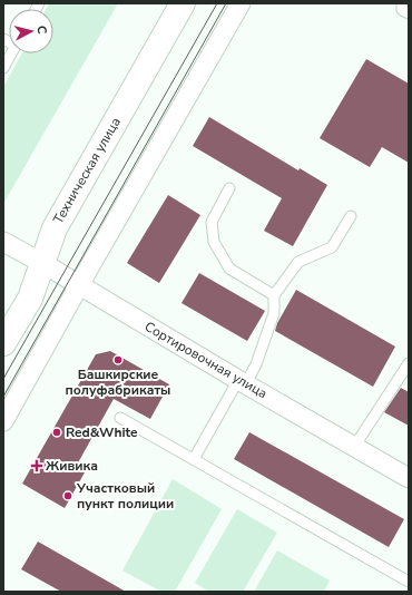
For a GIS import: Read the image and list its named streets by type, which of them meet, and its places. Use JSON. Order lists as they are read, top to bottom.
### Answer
{
  "streets": {
    "main road": ["Техническая улица"],
    "street": ["Сортировочная улица"]
  },
  "crossings": [
    ["Техническая улица", "Сортировочная улица"]
  ],
  "places": {
    "other": ["Башкирские полуфабрикаты", "Red&White", "Участковый пункт полиции"],
    "health": ["Живика"]
  },
  "north": "right"
}
